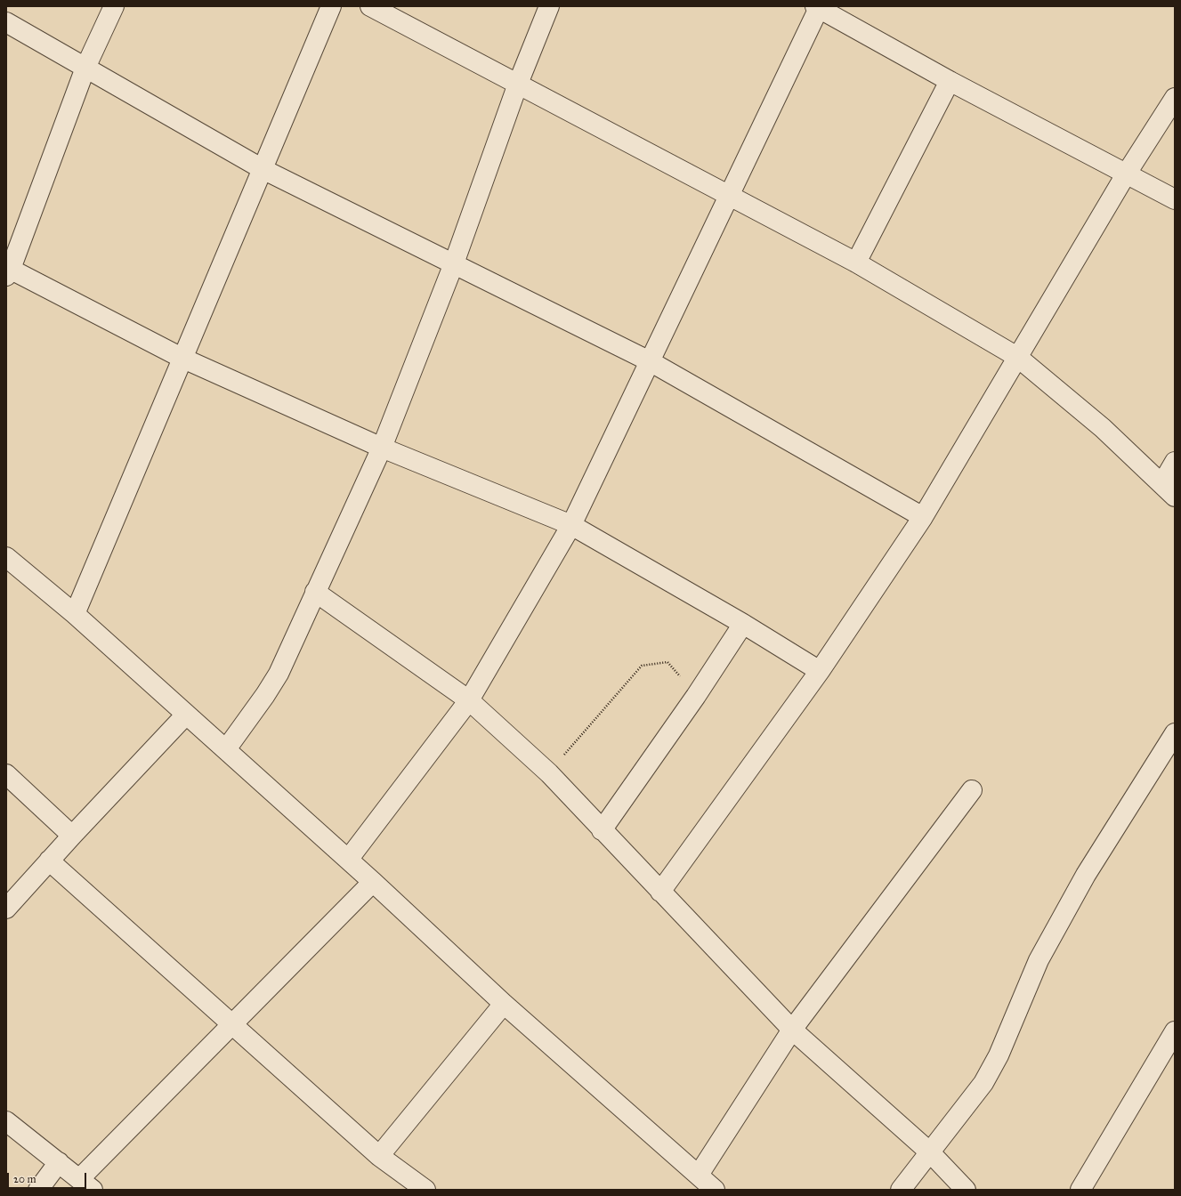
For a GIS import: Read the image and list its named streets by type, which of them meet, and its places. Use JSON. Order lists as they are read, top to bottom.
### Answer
{
  "scale_bar": "20 m"
}
